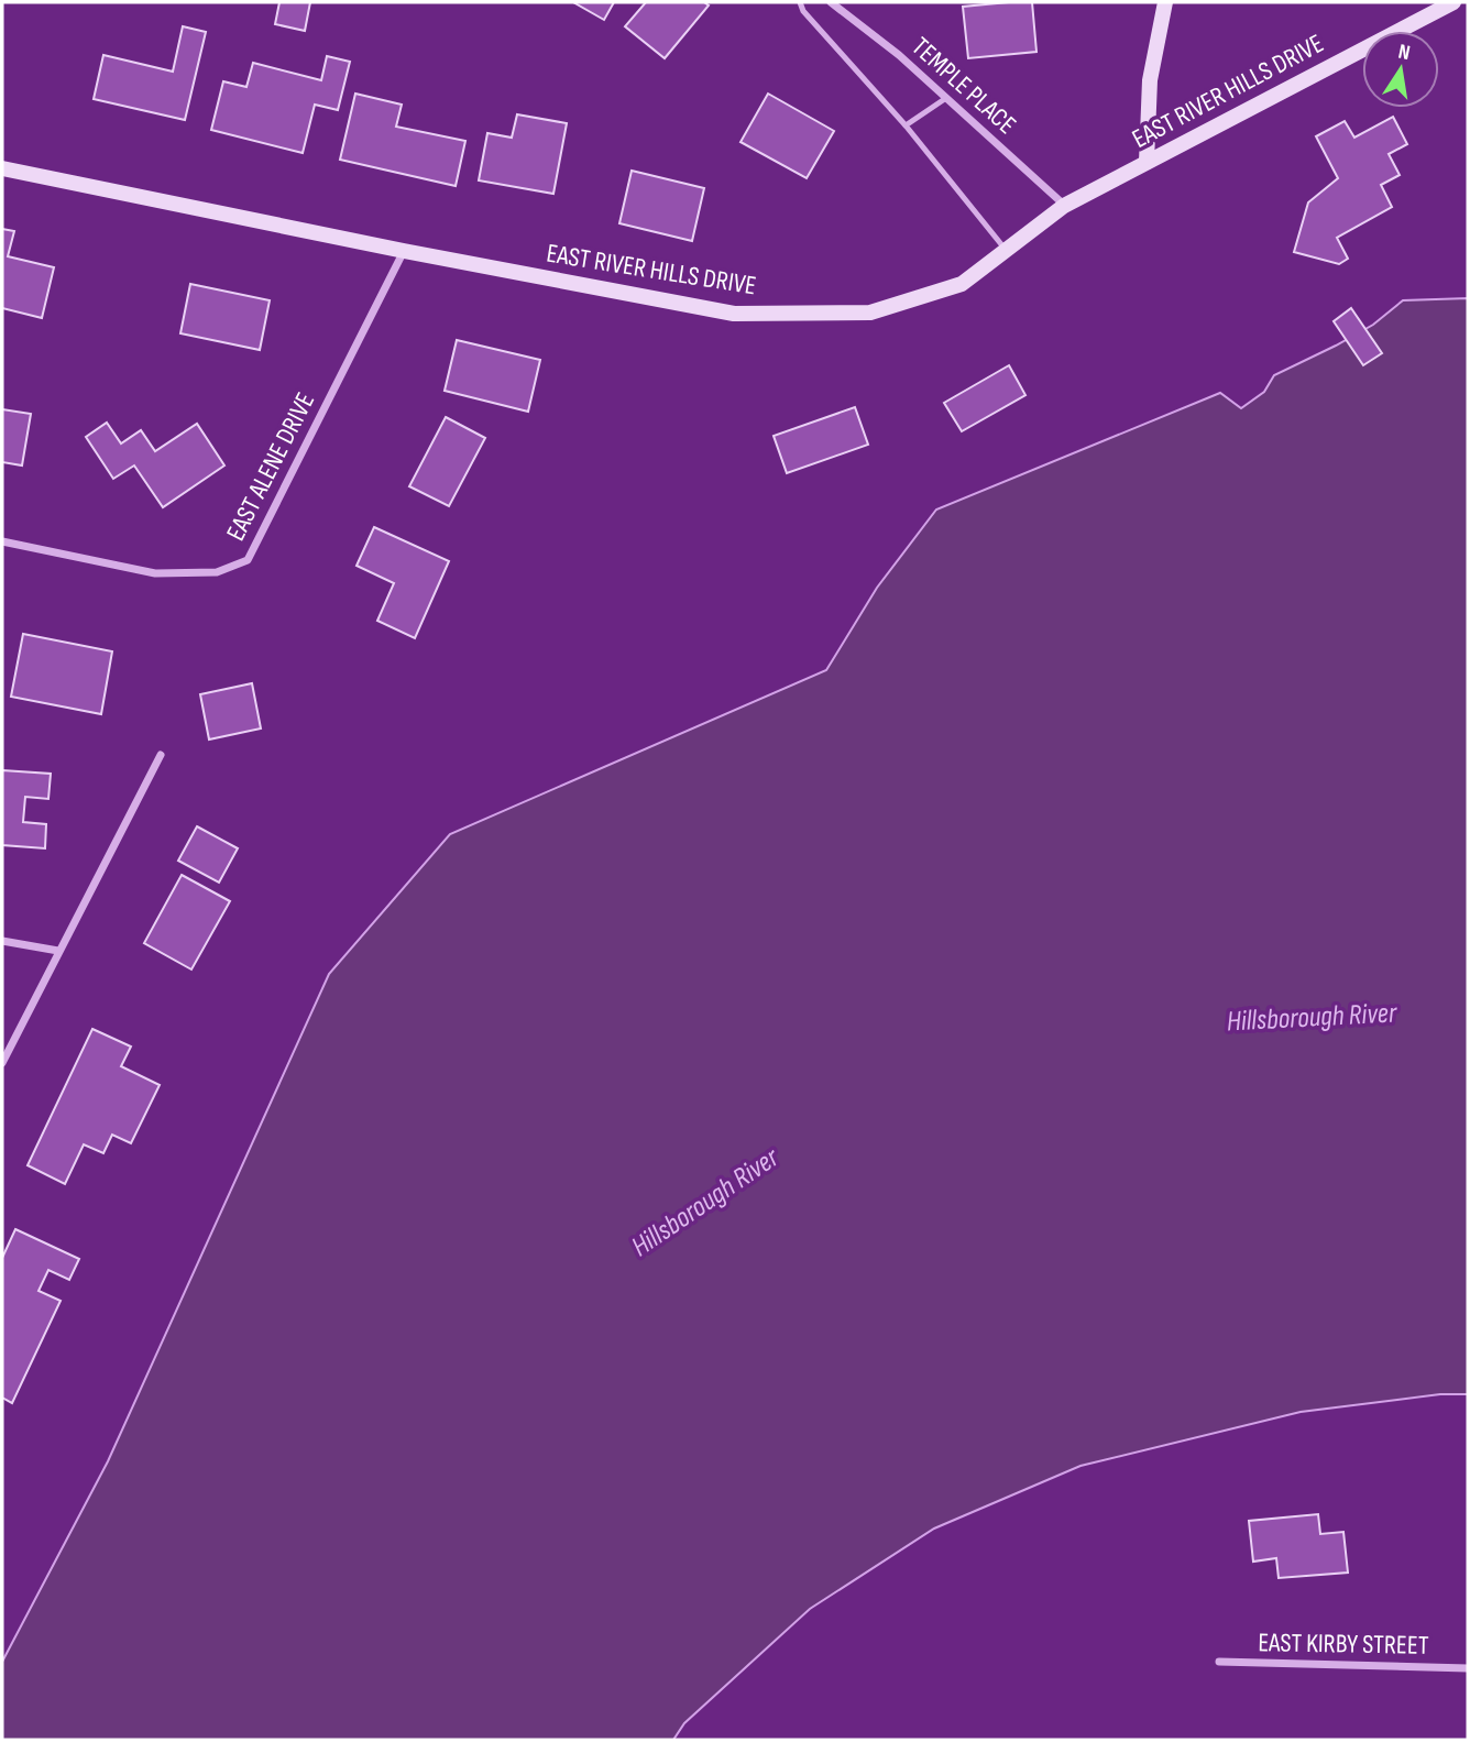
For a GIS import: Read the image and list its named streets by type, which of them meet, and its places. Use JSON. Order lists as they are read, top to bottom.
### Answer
{
  "streets": {
    "street": [
      "TEMPLE PLACE",
      "EAST RIVER HILLS DRIVE",
      "EAST ALENE DRIVE",
      "EAST KIRBY STREET"
    ]
  },
  "crossings": [
    ["TEMPLE PLACE", "EAST RIVER HILLS DRIVE"],
    ["EAST RIVER HILLS DRIVE", "EAST ALENE DRIVE"]
  ],
  "water": ["Hillsborough River"],
  "north": "top"
}
